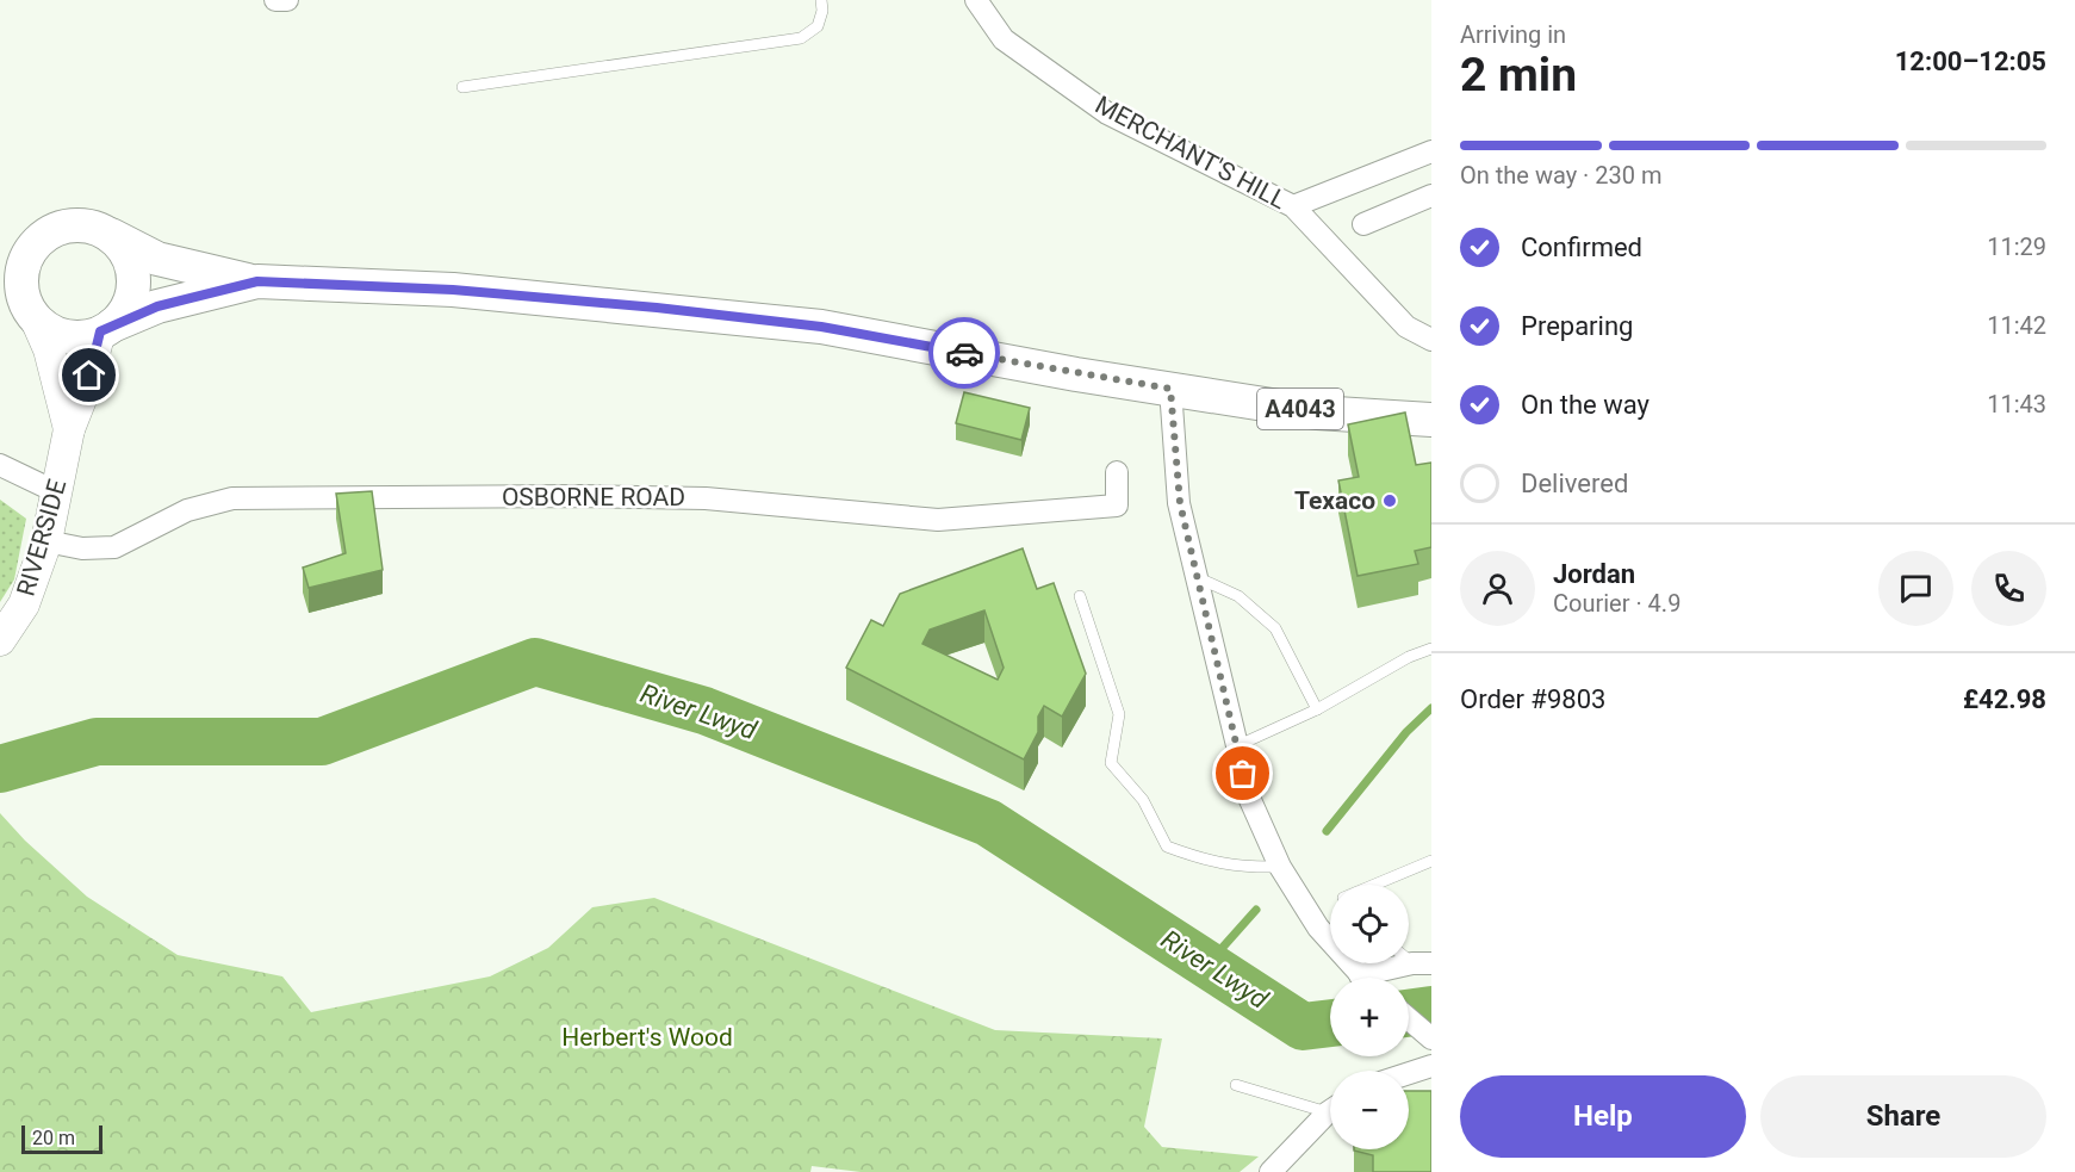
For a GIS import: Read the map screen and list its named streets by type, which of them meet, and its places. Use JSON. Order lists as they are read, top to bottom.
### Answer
{
  "streets": {
    "main road": ["A4043"],
    "street": ["MERCHANT'S HILL", "OSBORNE ROAD", "RIVERSIDE"]
  },
  "crossings": [
    ["A4043", "RIVERSIDE"],
    ["OSBORNE ROAD", "RIVERSIDE"]
  ],
  "water": ["River Lwyd"],
  "parks": ["Herbert's Wood"],
  "places": ["Texaco"],
  "scale_bar": "20 m",
  "page": {
    "heading": ["2 min", "Arriving in", "12:00–12:05"],
    "panel": [
      "Jordan",
      "Courier · 4.9",
      "Order #9803",
      "£42.98"
    ],
    "bar": "On the way · 230 m",
    "list": [
      ["Confirmed", "11:29"],
      ["Preparing", "11:42"],
      ["On the way", "11:43"],
      "Delivered"
    ],
    "map_buttons": ["+", "−"],
    "buttons": ["Help", "Share"],
    "scale": "20 m"
  }
}
